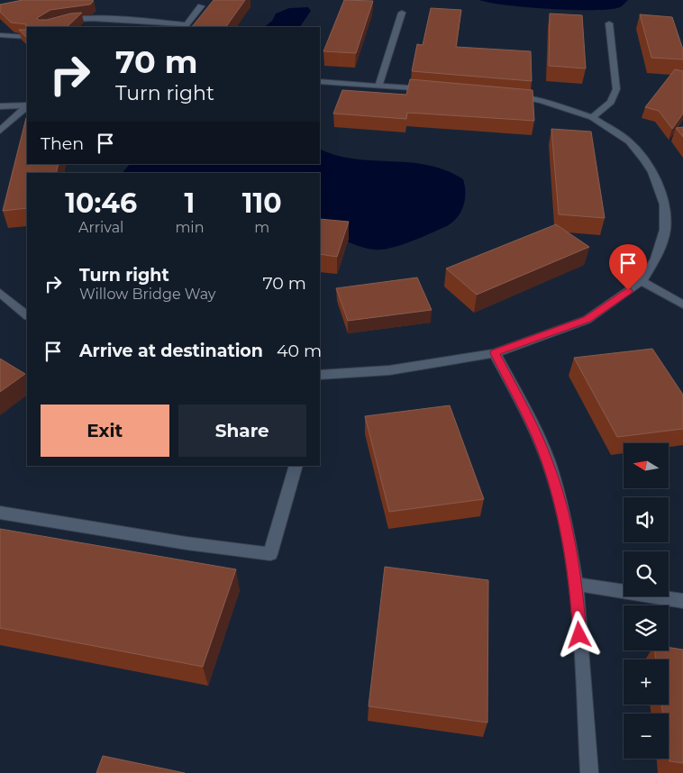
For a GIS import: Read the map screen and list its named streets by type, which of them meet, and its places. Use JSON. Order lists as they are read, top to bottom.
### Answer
{
  "north": "left",
  "page": {
    "turn": ["70 m", "Turn right"],
    "then": "Then",
    "eta": [
      "10:46",
      "Arrival",
      "1",
      "min",
      "110",
      "m"
    ],
    "list": [
      {
        "name": "Turn right",
        "note": "Willow Bridge Way",
        "value": "70 m"
      },
      {
        "name": "Arrive at destination",
        "value": "40 m"
      }
    ],
    "buttons": ["Exit", "Share"],
    "map_buttons": ["+", "−"]
  }
}
